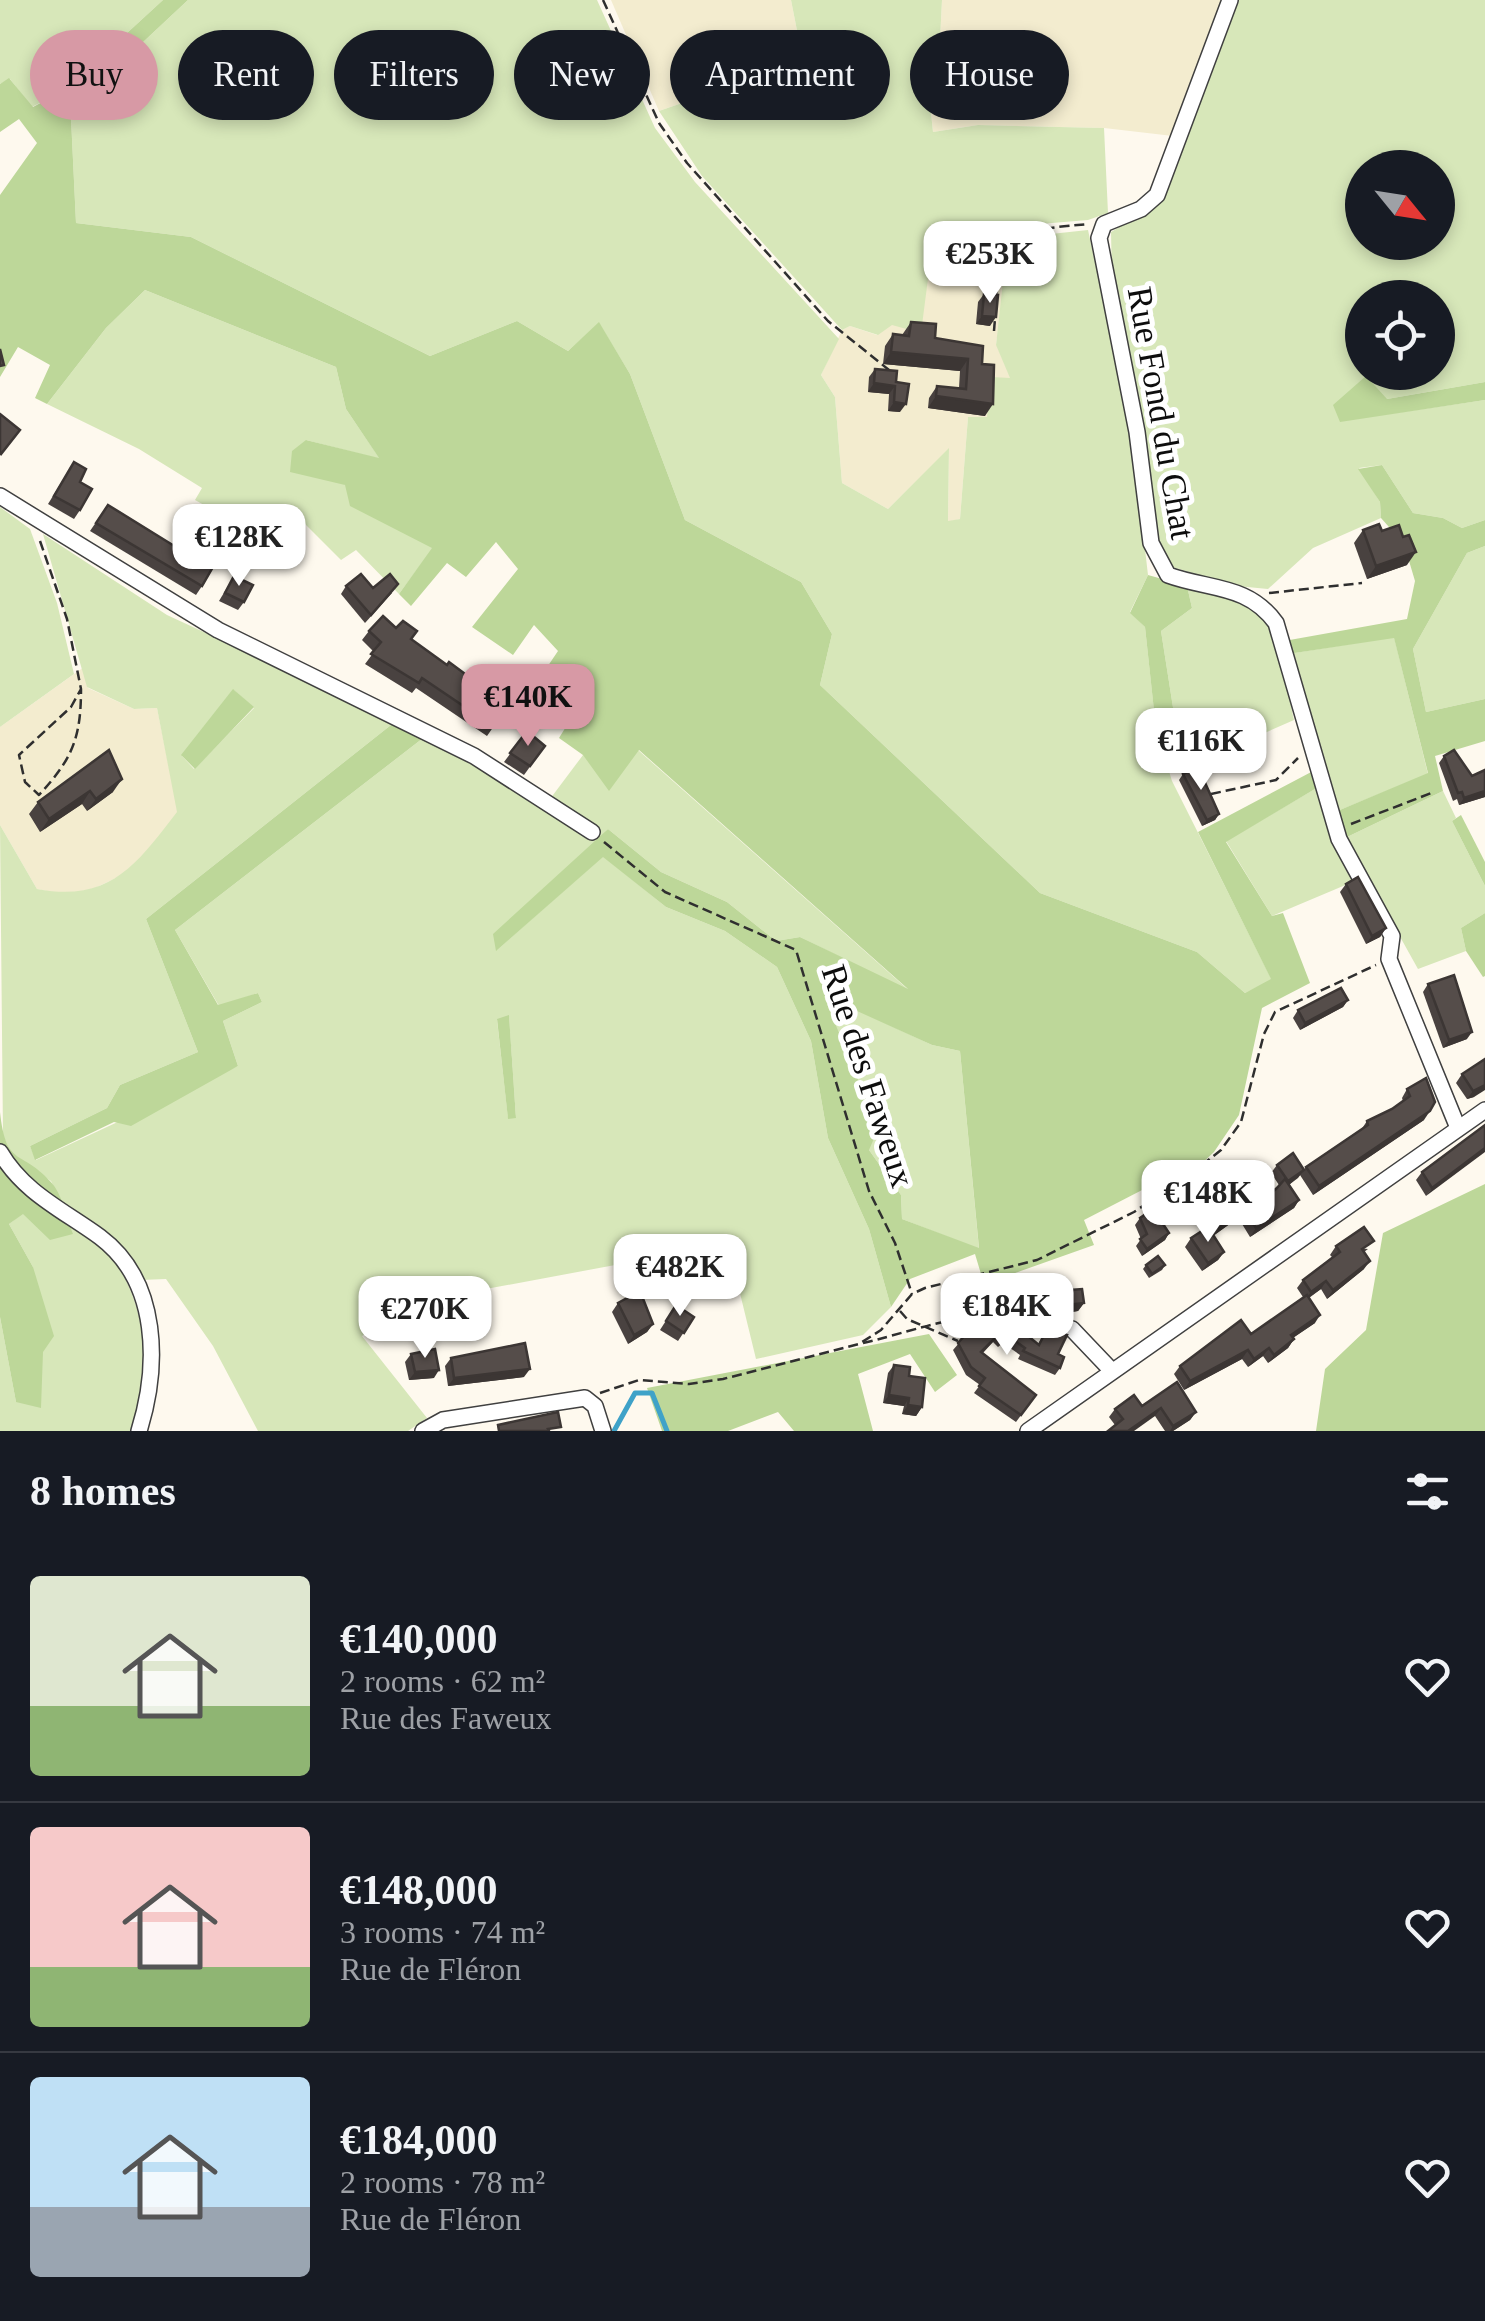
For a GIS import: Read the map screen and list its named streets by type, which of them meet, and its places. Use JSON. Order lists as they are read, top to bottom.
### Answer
{
  "streets": {
    "street": ["Rue Fond du Chat"],
    "path": ["Rue des Faweux"]
  },
  "north": "bottom right",
  "page": {
    "chip": [
      "Buy",
      "Rent",
      "Filters",
      "New",
      "Apartment",
      "House"
    ],
    "price": [
      "€253K",
      "€128K",
      "€140K",
      "€116K",
      "€148K",
      "€482K",
      "€184K",
      "€270K"
    ],
    "heading": "8 homes",
    "list": [
      {
        "name": "€140,000",
        "note": "2 rooms · 62 m² · Rue des Faweux"
      },
      {
        "name": "€148,000",
        "note": "3 rooms · 74 m² · Rue de Fléron"
      },
      {
        "name": "€184,000",
        "note": "2 rooms · 78 m² · Rue de Fléron"
      }
    ]
  }
}
